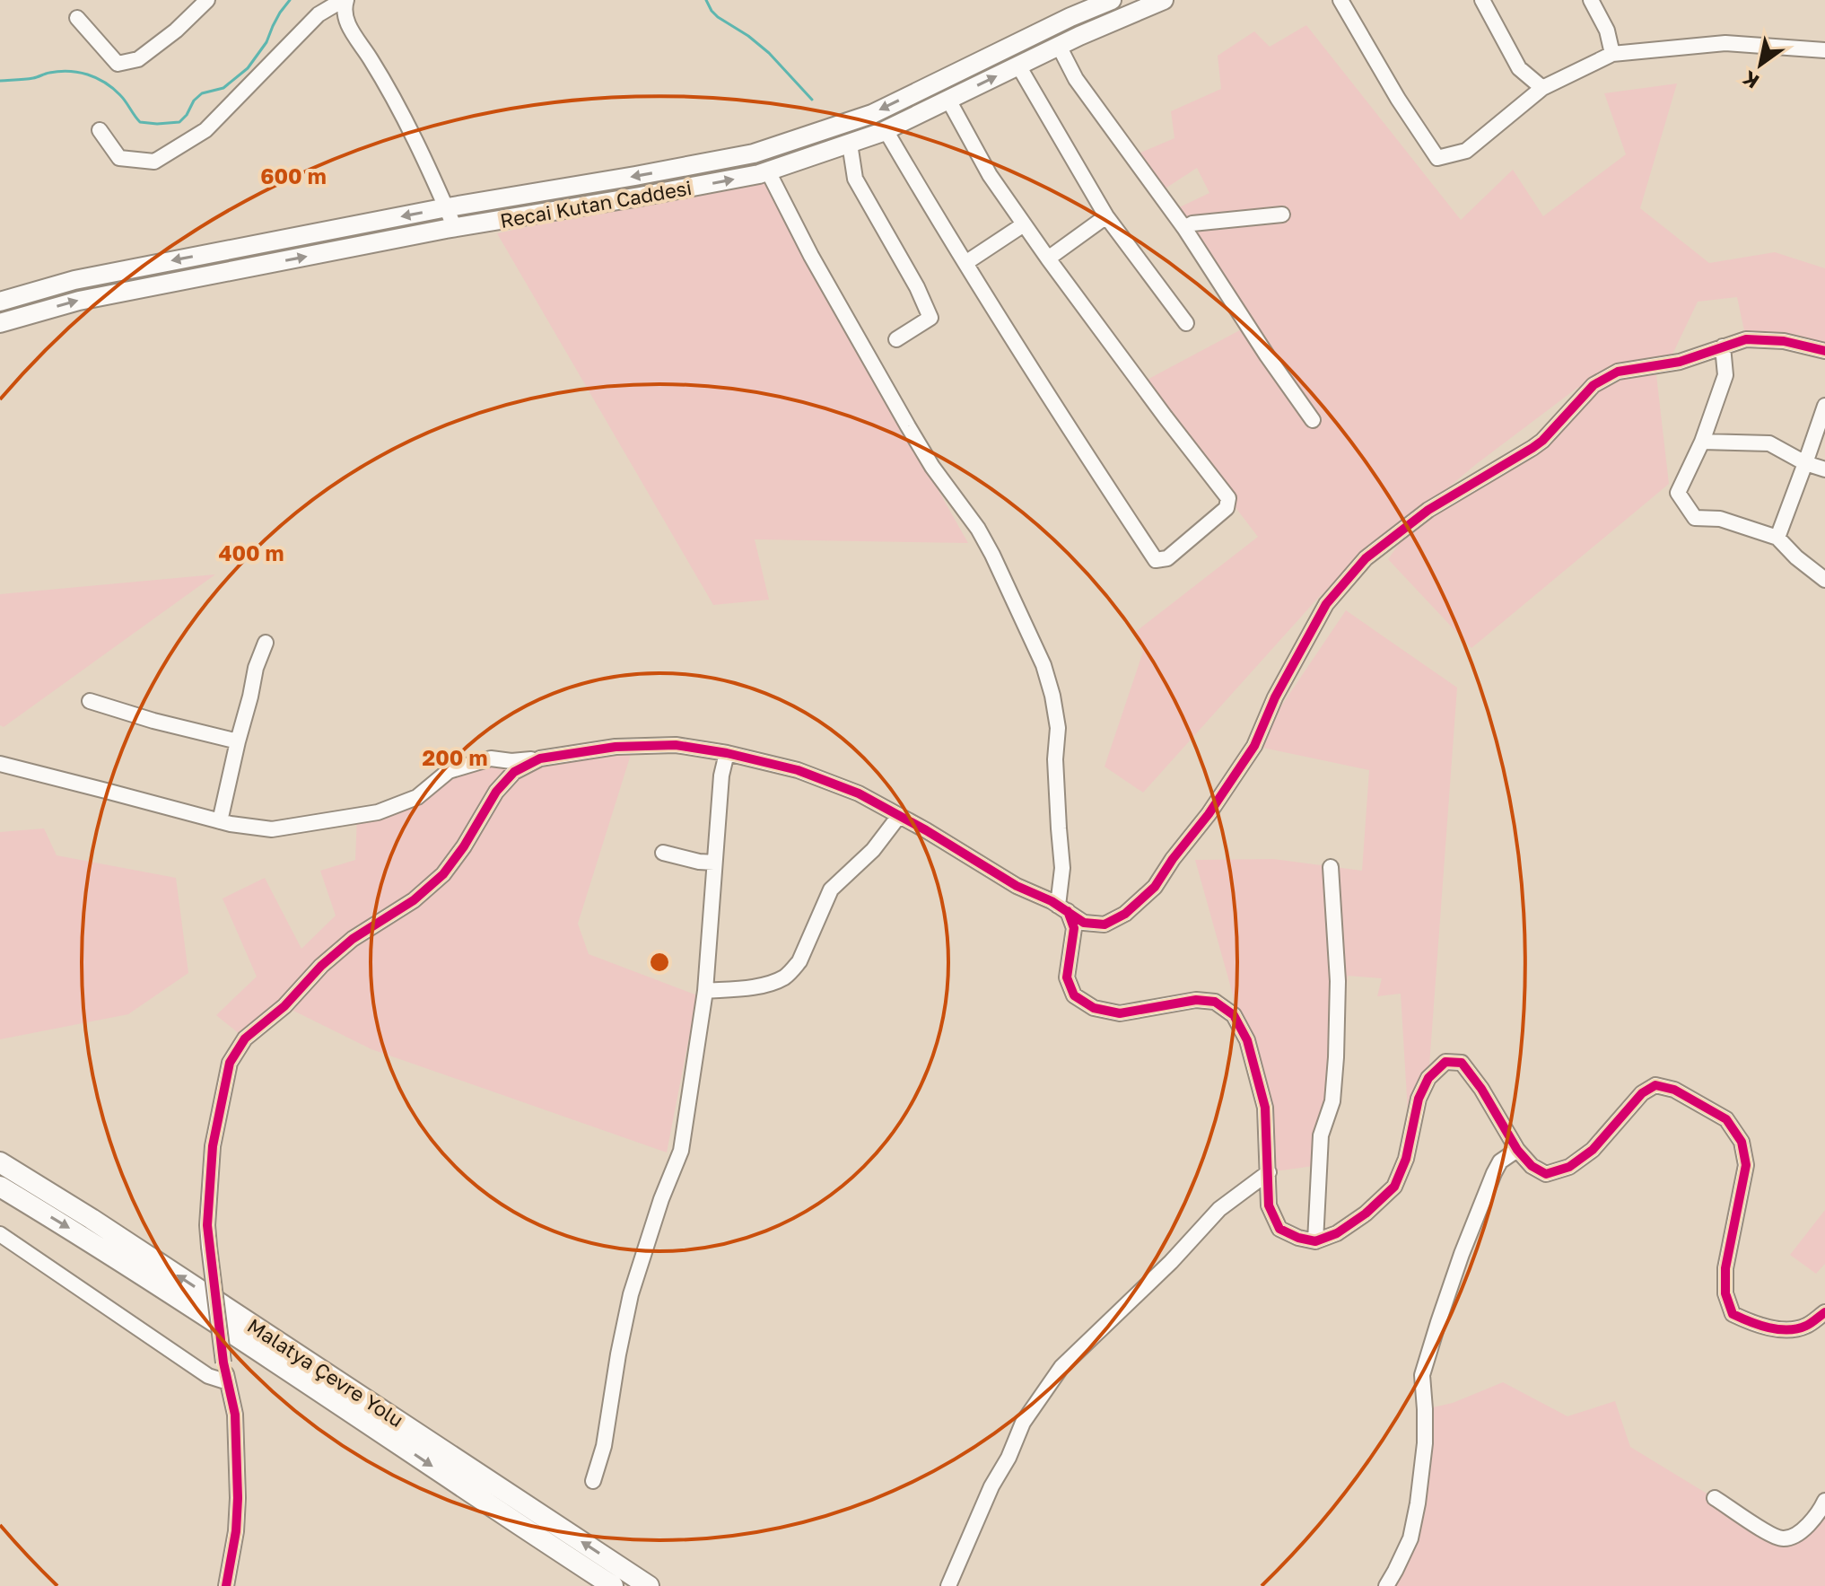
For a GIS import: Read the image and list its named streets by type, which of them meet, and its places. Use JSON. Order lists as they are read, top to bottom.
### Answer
{
  "streets": {
    "highway": ["Malatya Çevre Yolu"],
    "main road": ["Recai Kutan Caddesi"]
  },
  "north": "bottom left",
  "rings": ["600 m", "400 m", "200 m"]
}
